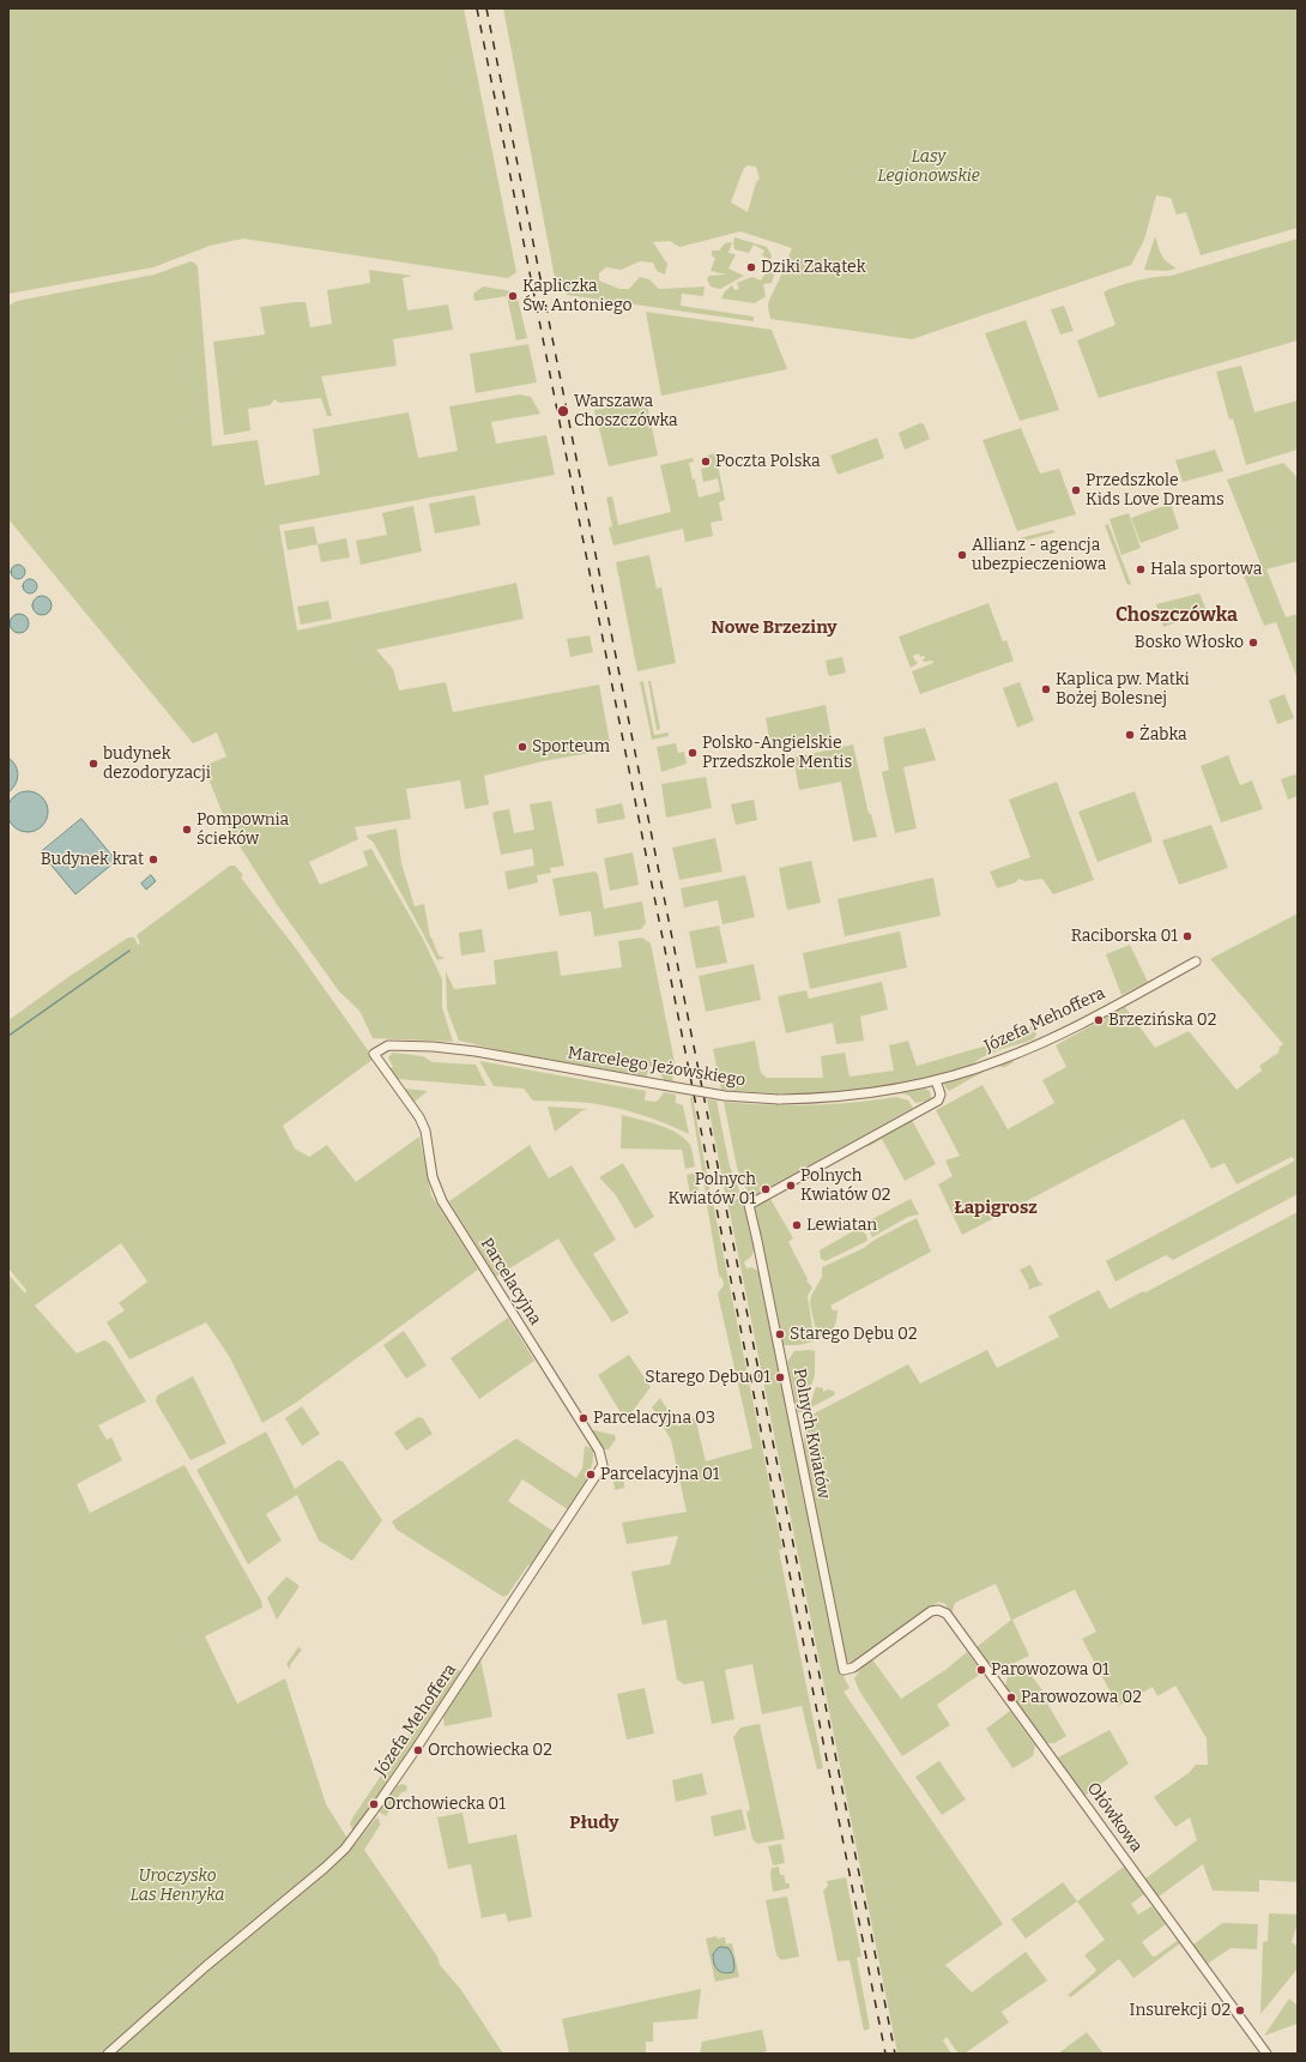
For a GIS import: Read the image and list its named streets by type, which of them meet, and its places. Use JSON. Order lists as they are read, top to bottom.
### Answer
{
  "streets": {
    "street": [
      "Józefa Mehoffera",
      "Marcelego Jeżowskiego",
      "Parcelacyjna",
      "Polnych Kwiatów",
      "Ołówkowa"
    ]
  },
  "crossings": [
    ["Józefa Mehoffera", "Marcelego Jeżowskiego"],
    ["Józefa Mehoffera", "Parcelacyjna"],
    ["Józefa Mehoffera", "Polnych Kwiatów"],
    ["Marcelego Jeżowskiego", "Parcelacyjna"],
    ["Marcelego Jeżowskiego", "Polnych Kwiatów"],
    ["Polnych Kwiatów", "Ołówkowa"]
  ],
  "districts": [
    "Choszczówka",
    "Nowe Brzeziny",
    "Łapigrosz",
    "Płudy"
  ],
  "parks": ["Lasy Legionowskie", "Uroczysko Las Henryka"],
  "places": [
    "Dziki Zakątek",
    "Kapliczka Św. Antoniego",
    "Warszawa Choszczówka",
    "Poczta Polska",
    "Przedszkole Kids Love Dreams",
    "Allianz - agencja ubezpieczeniowa",
    "Hala sportowa",
    "Bosko Włosko",
    "Kaplica pw. Matki Bożej Bolesnej",
    "Żabka",
    "Sporteum",
    "Polsko-Angielskie Przedszkole Mentis",
    "budynek dezodoryzacji",
    "Pompownia ścieków",
    "Budynek krat",
    "Raciborska 01",
    "Brzezińska 02",
    "Polnych Kwiatów 02",
    "Polnych Kwiatów 01",
    "Lewiatan",
    "Starego Dębu 02",
    "Starego Dębu 01",
    "Parcelacyjna 03",
    "Parcelacyjna 01",
    "Parowozowa 01",
    "Parowozowa 02",
    "Orchowiecka 02",
    "Orchowiecka 01",
    "Insurekcji 02"
  ]
}
